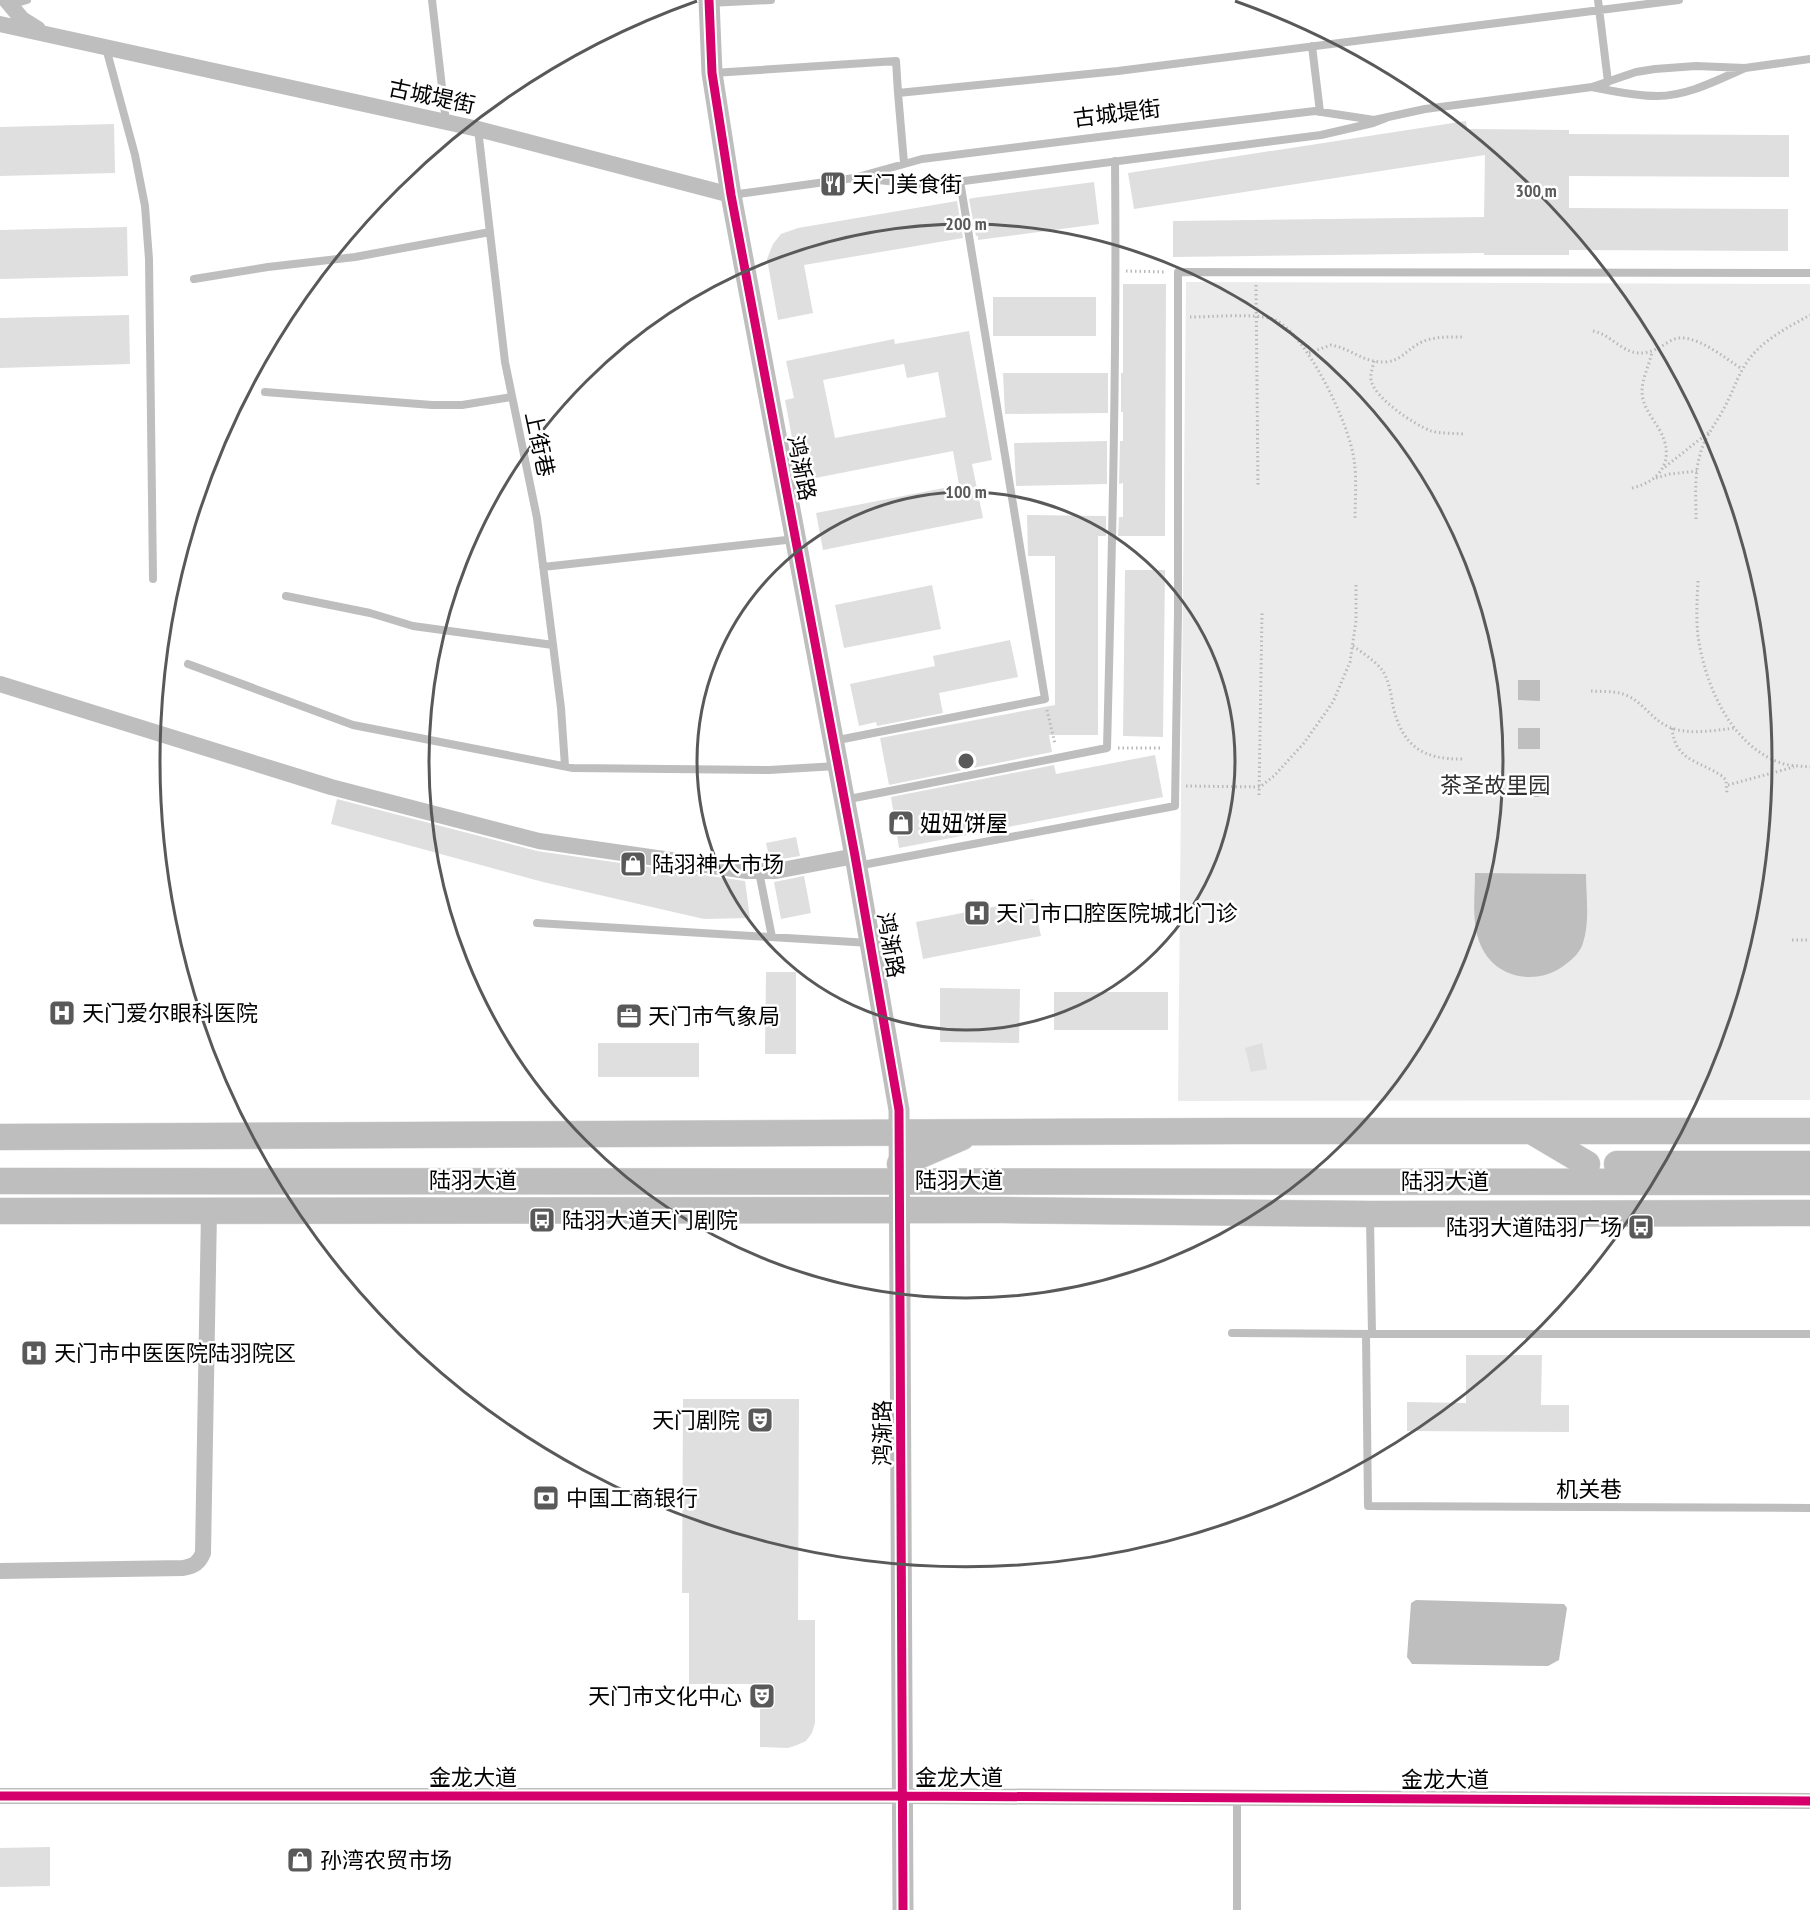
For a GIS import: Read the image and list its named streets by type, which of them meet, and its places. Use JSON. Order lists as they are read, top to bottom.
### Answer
{
  "streets": {
    "main road": ["陆羽大道"],
    "street": ["古城堤街", "鸿渐路", "金龙大道"],
    "lane": ["上街巷", "机关巷"]
  },
  "crossings": [
    ["古城堤街", "上街巷"],
    ["古城堤街", "鸿渐路"],
    ["鸿渐路", "陆羽大道"],
    ["鸿渐路", "金龙大道"]
  ],
  "parks": ["茶圣故里园"],
  "places": {
    "restaurant": ["天门美食街"],
    "shop": ["妞妞饼屋", "陆羽神大市场", "孙湾农贸市场"],
    "hospital": ["天门市口腔医院城北门诊", "天门爱尔眼科医院", "天门市中医医院陆羽院区"],
    "office": ["天门市气象局"],
    "bus stop": ["陆羽大道天门剧院", "陆羽大道陆羽广场"],
    "theatre": ["天门剧院", "天门市文化中心"],
    "bank": ["中国工商银行"]
  },
  "rings": ["300 m", "200 m", "100 m"]
}
